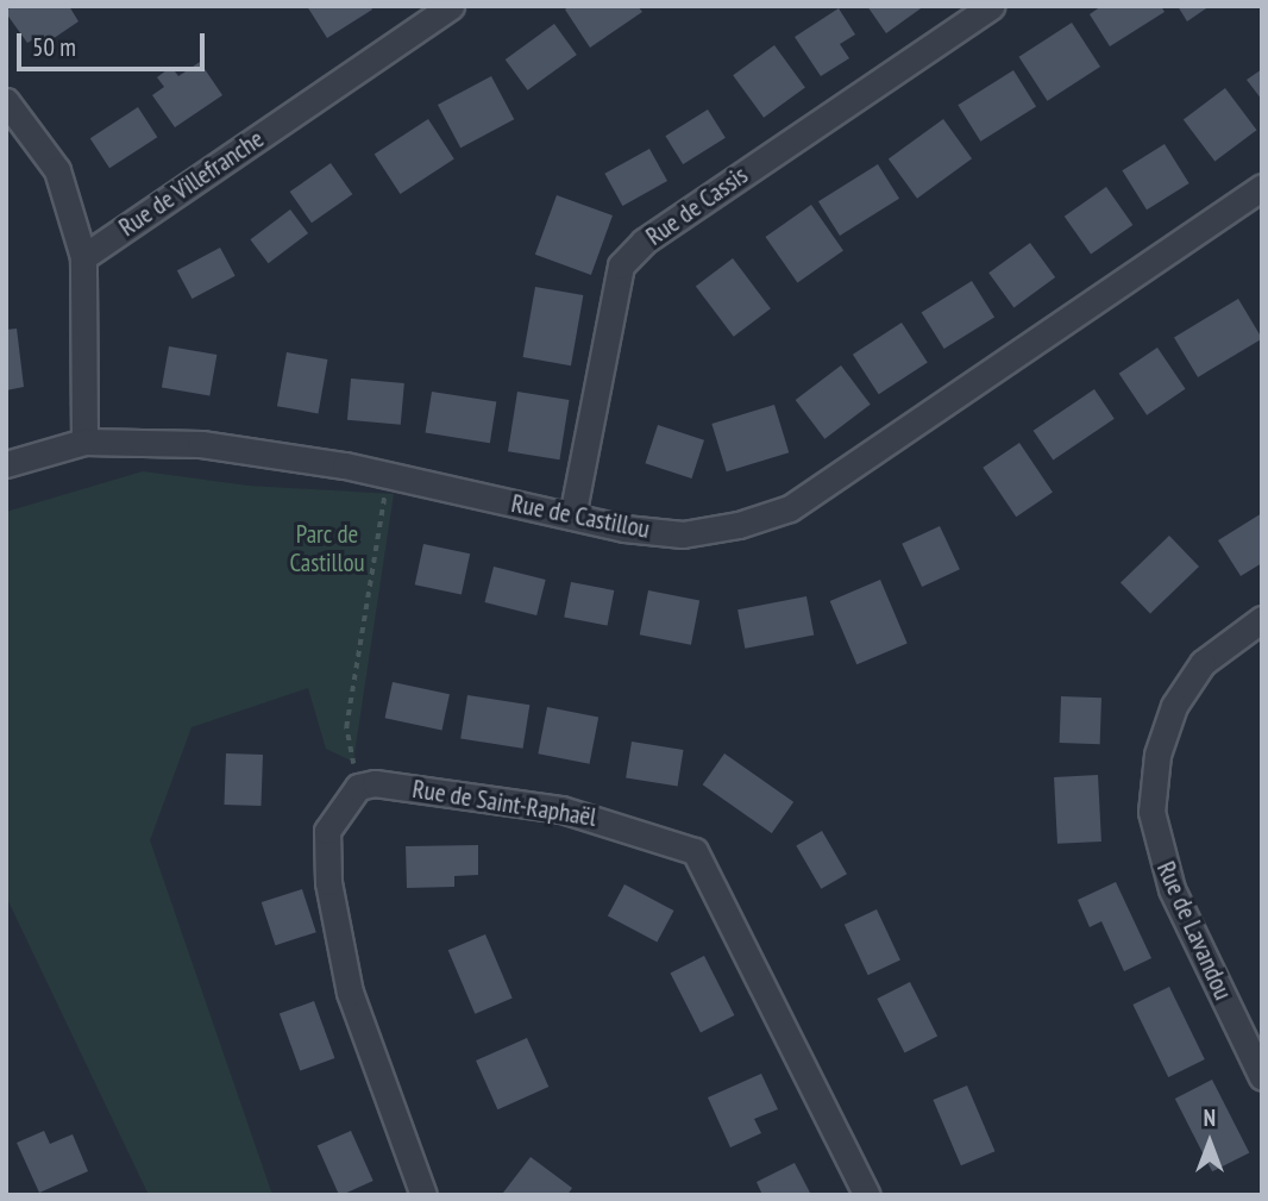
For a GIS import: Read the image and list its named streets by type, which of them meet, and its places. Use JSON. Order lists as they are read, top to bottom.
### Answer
{
  "streets": {
    "street": [
      "Rue de Villefranche",
      "Rue de Cassis",
      "Rue de Castillou",
      "Rue de Saint-Raphaël",
      "Rue de Lavandou"
    ]
  },
  "crossings": [
    ["Rue de Cassis", "Rue de Castillou"]
  ],
  "parks": ["Parc de Castillou"],
  "scale_bar": "50 m",
  "north": "top"
}
